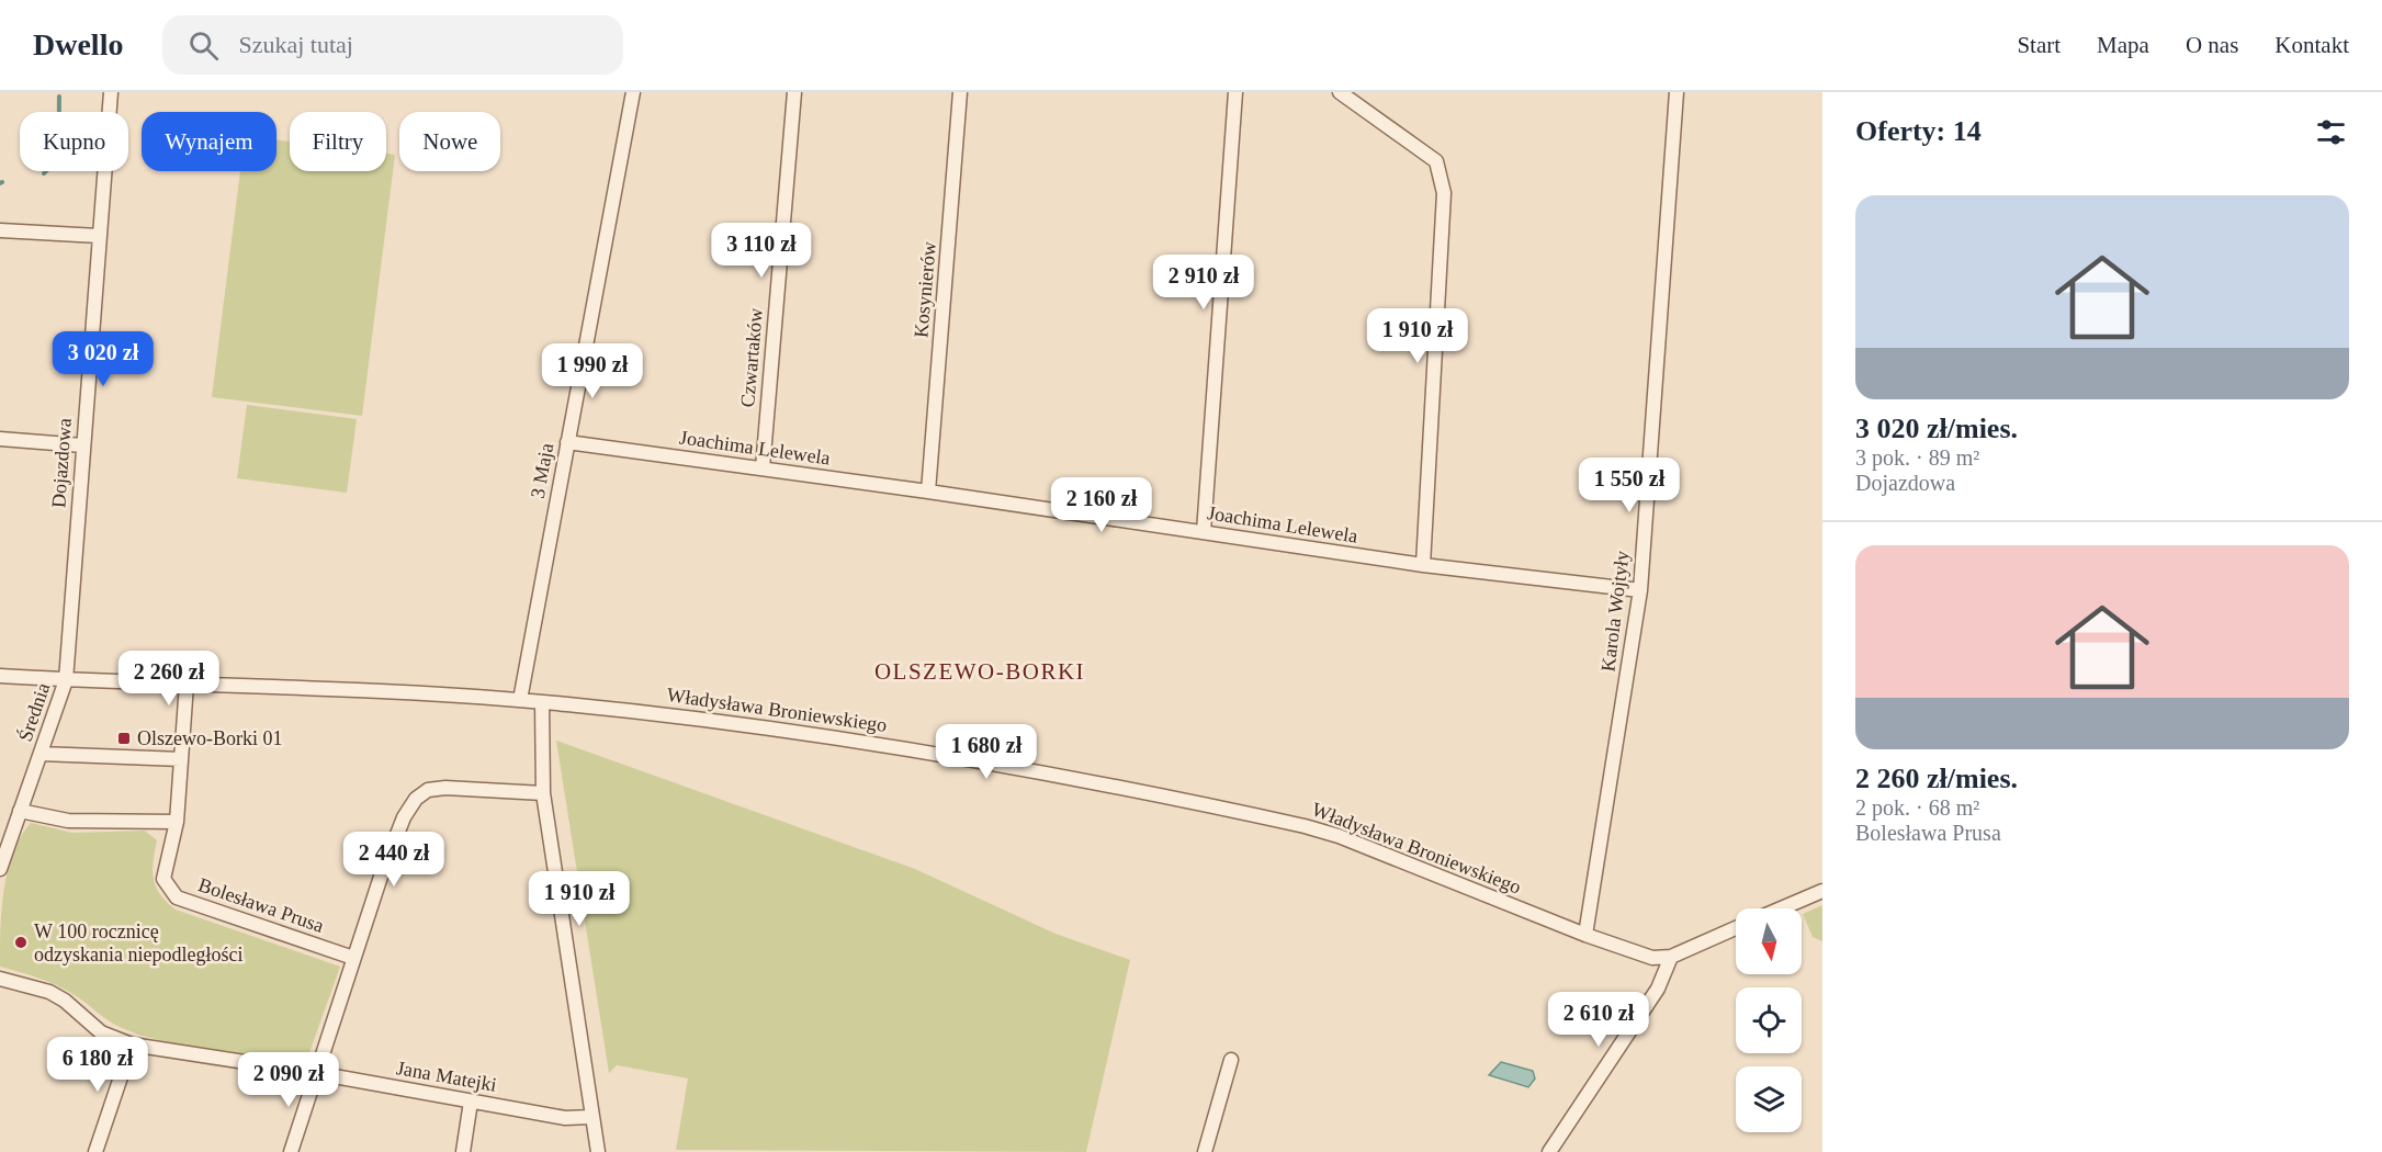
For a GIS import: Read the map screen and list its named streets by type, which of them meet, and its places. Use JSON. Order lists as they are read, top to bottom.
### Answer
{
  "streets": {
    "street": [
      "Kosynierów",
      "Czwartaków",
      "Joachima Lelewela",
      "Dojazdowa",
      "3 Maja",
      "Karola Wojtyły",
      "Władysława Broniewskiego",
      "Średnia",
      "Bolesława Prusa",
      "Jana Matejki"
    ]
  },
  "crossings": [
    ["Kosynierów", "Joachima Lelewela"],
    ["Czwartaków", "Joachima Lelewela"],
    ["Joachima Lelewela", "3 Maja"],
    ["Joachima Lelewela", "Karola Wojtyły"],
    ["Dojazdowa", "Władysława Broniewskiego"],
    ["Dojazdowa", "Średnia"],
    ["3 Maja", "Władysława Broniewskiego"],
    ["Karola Wojtyły", "Władysława Broniewskiego"],
    ["Władysława Broniewskiego", "Średnia"],
    ["Władysława Broniewskiego", "Bolesława Prusa"]
  ],
  "districts": ["OLSZEWO-BORKI"],
  "places": {
    "transit": ["Olszewo-Borki 01"],
    "other": ["W 100 rocznicę odzyskania niepodległości"]
  },
  "north": "bottom",
  "page": {
    "header": "Dwello",
    "search": "Szukaj tutaj",
    "nav": [
      "Start",
      "Mapa",
      "O nas",
      "Kontakt"
    ],
    "heading": "Oferty: 14",
    "chip": [
      "Kupno",
      "Wynajem",
      "Filtry",
      "Nowe"
    ],
    "list": [
      {
        "name": "3 020 zł/mies.",
        "note": "3 pok. · 89 m² · Dojazdowa"
      },
      {
        "name": "2 260 zł/mies.",
        "note": "2 pok. · 68 m² · Bolesława Prusa"
      }
    ],
    "price": [
      "3 110 zł",
      "2 910 zł",
      "1 910 zł",
      "3 020 zł",
      "1 990 zł",
      "1 550 zł",
      "2 160 zł",
      "2 260 zł",
      "1 680 zł",
      "2 440 zł",
      "1 910 zł",
      "2 610 zł",
      "6 180 zł",
      "2 090 zł"
    ]
  }
}
